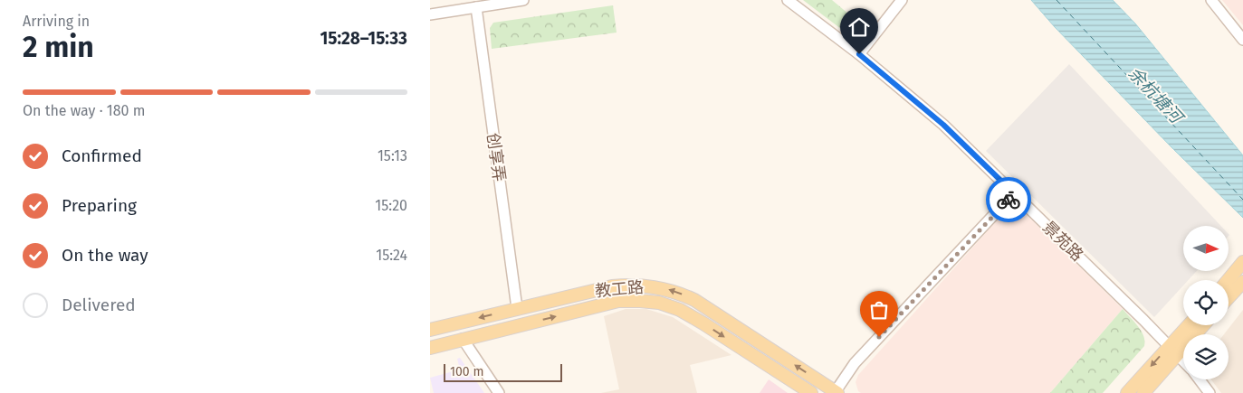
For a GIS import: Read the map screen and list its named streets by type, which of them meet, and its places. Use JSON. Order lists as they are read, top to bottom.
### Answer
{
  "streets": {
    "main road": ["教工路"],
    "street": ["创享弄", "景苑路"]
  },
  "crossings": [
    ["创享弄", "教工路"]
  ],
  "water": ["余杭塘河"],
  "scale_bar": "100 m",
  "north": "right",
  "page": {
    "heading": ["2 min", "Arriving in", "15:28–15:33"],
    "bar": "On the way · 180 m",
    "list": [
      ["Confirmed", "15:13"],
      ["Preparing", "15:20"],
      ["On the way", "15:24"],
      "Delivered"
    ],
    "scale": "100 m"
  }
}
